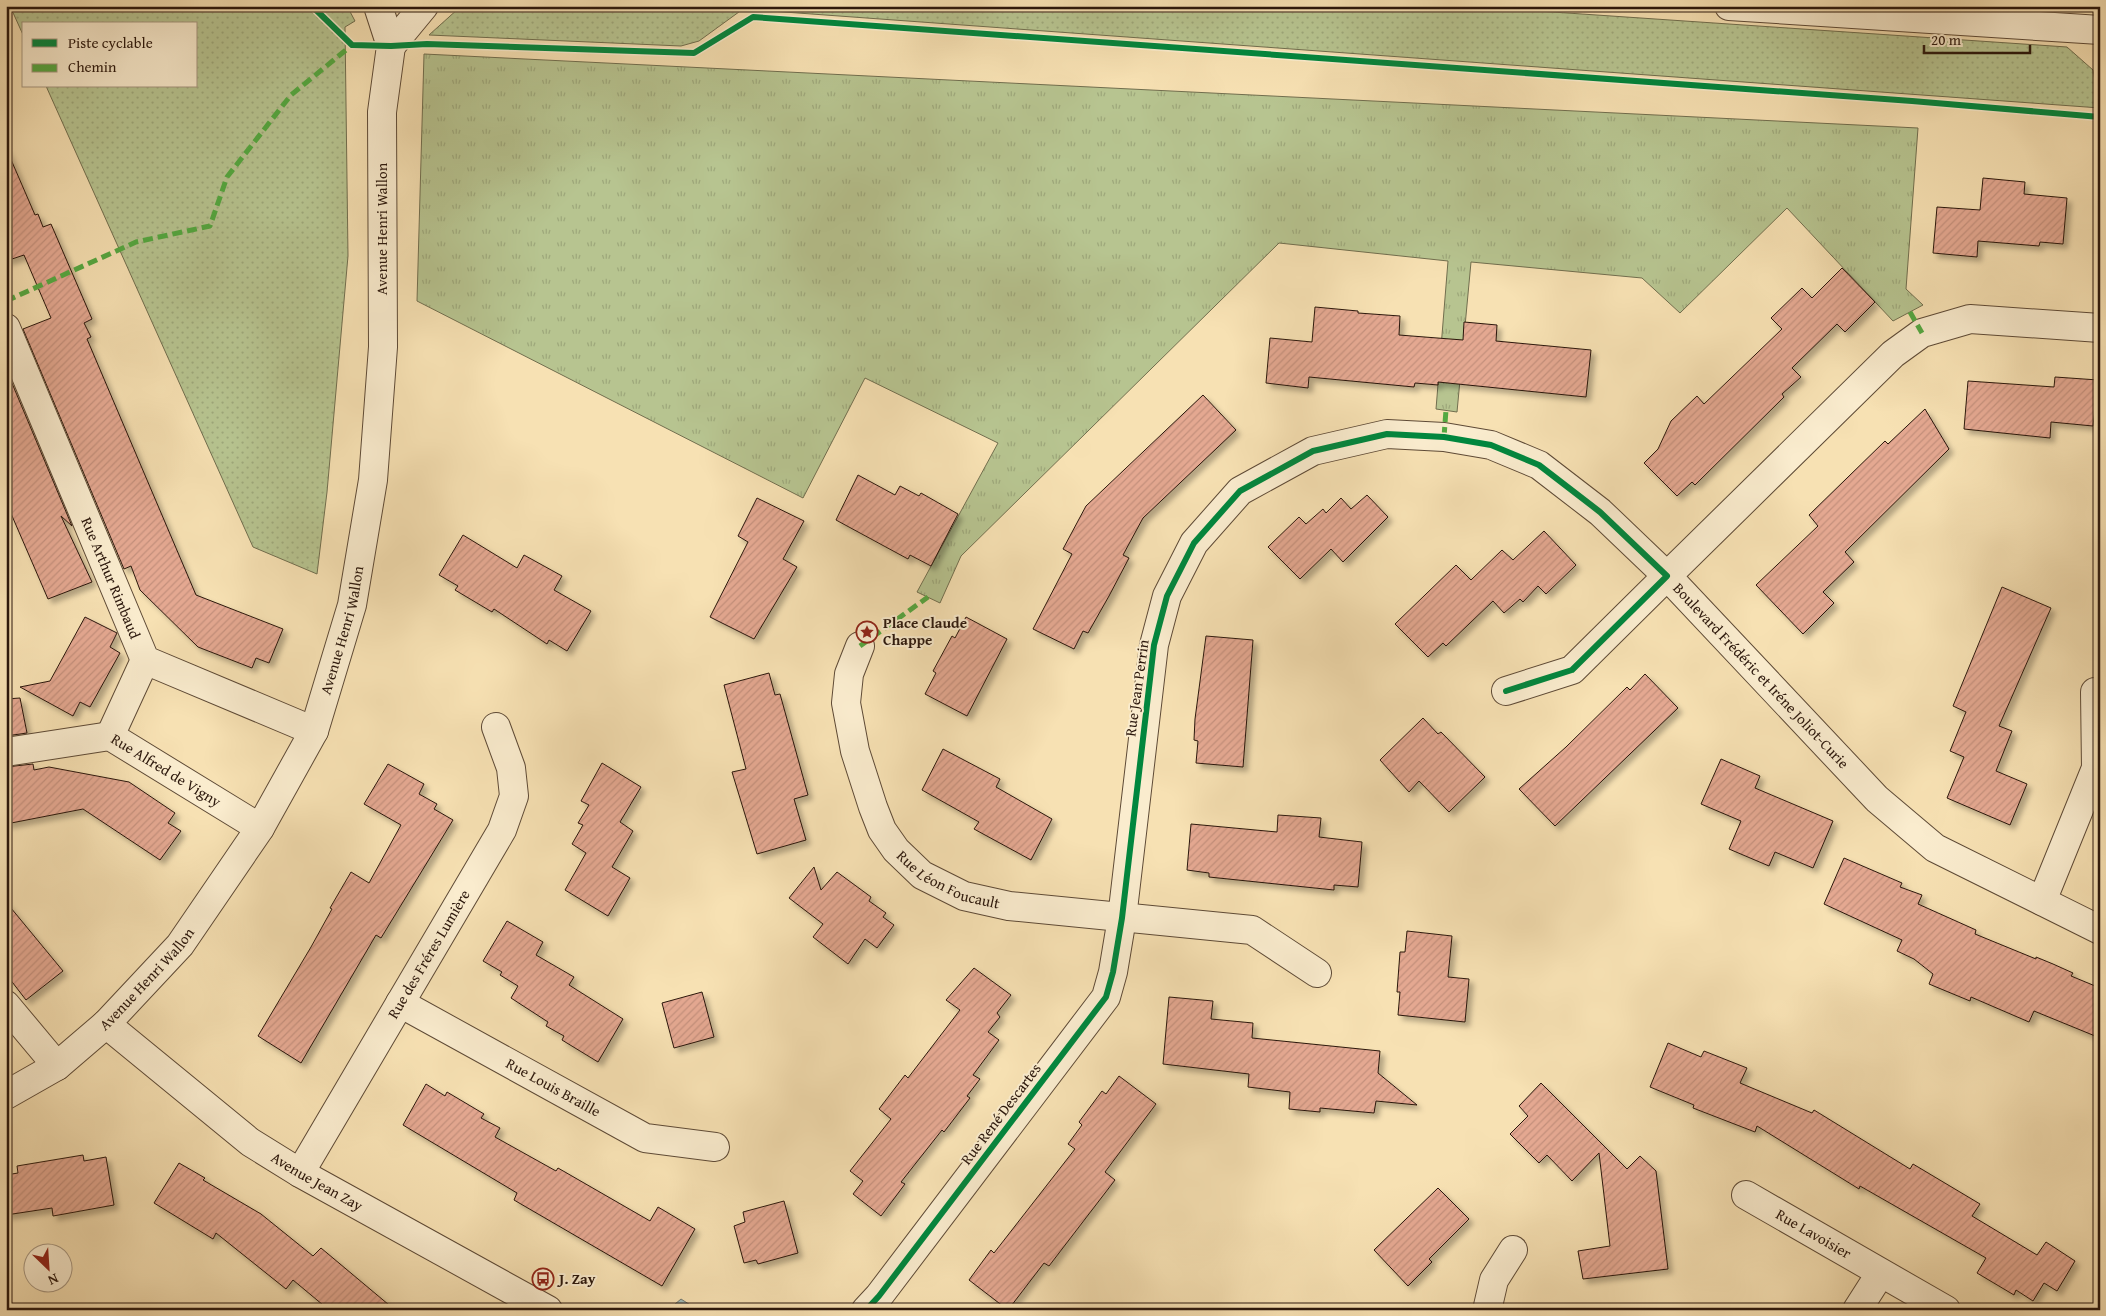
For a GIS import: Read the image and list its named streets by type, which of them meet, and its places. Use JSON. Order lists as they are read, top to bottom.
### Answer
{
  "streets": {
    "street": [
      "Avenue Henri Wallon",
      "Rue Arthur Rimbaud",
      "Boulevard Frédéric et Iréne Joliot-Curie",
      "Rue Jean Perrin",
      "Rue Alfred de Vigny",
      "Rue Léon Foucault",
      "Rue des Fréres Lumière",
      "Rue Louis Braille",
      "Rue René Descartes",
      "Avenue Jean Zay",
      "Rue Lavoisier"
    ]
  },
  "crossings": [
    ["Avenue Henri Wallon", "Rue Alfred de Vigny"],
    ["Avenue Henri Wallon", "Avenue Jean Zay"],
    ["Boulevard Frédéric et Iréne Joliot-Curie", "Rue Jean Perrin"],
    ["Rue Jean Perrin", "Rue Léon Foucault"],
    ["Rue Jean Perrin", "Rue René Descartes"],
    ["Rue Léon Foucault", "Rue René Descartes"],
    ["Rue des Fréres Lumière", "Rue Louis Braille"],
    ["Rue des Fréres Lumière", "Avenue Jean Zay"]
  ],
  "places": {
    "place": ["Place Claude Chappe"],
    "bus stop": ["J. Zay"]
  },
  "legend": ["Piste cyclable", "Chemin"],
  "scale_bar": "20 m",
  "north": "bottom right"
}
